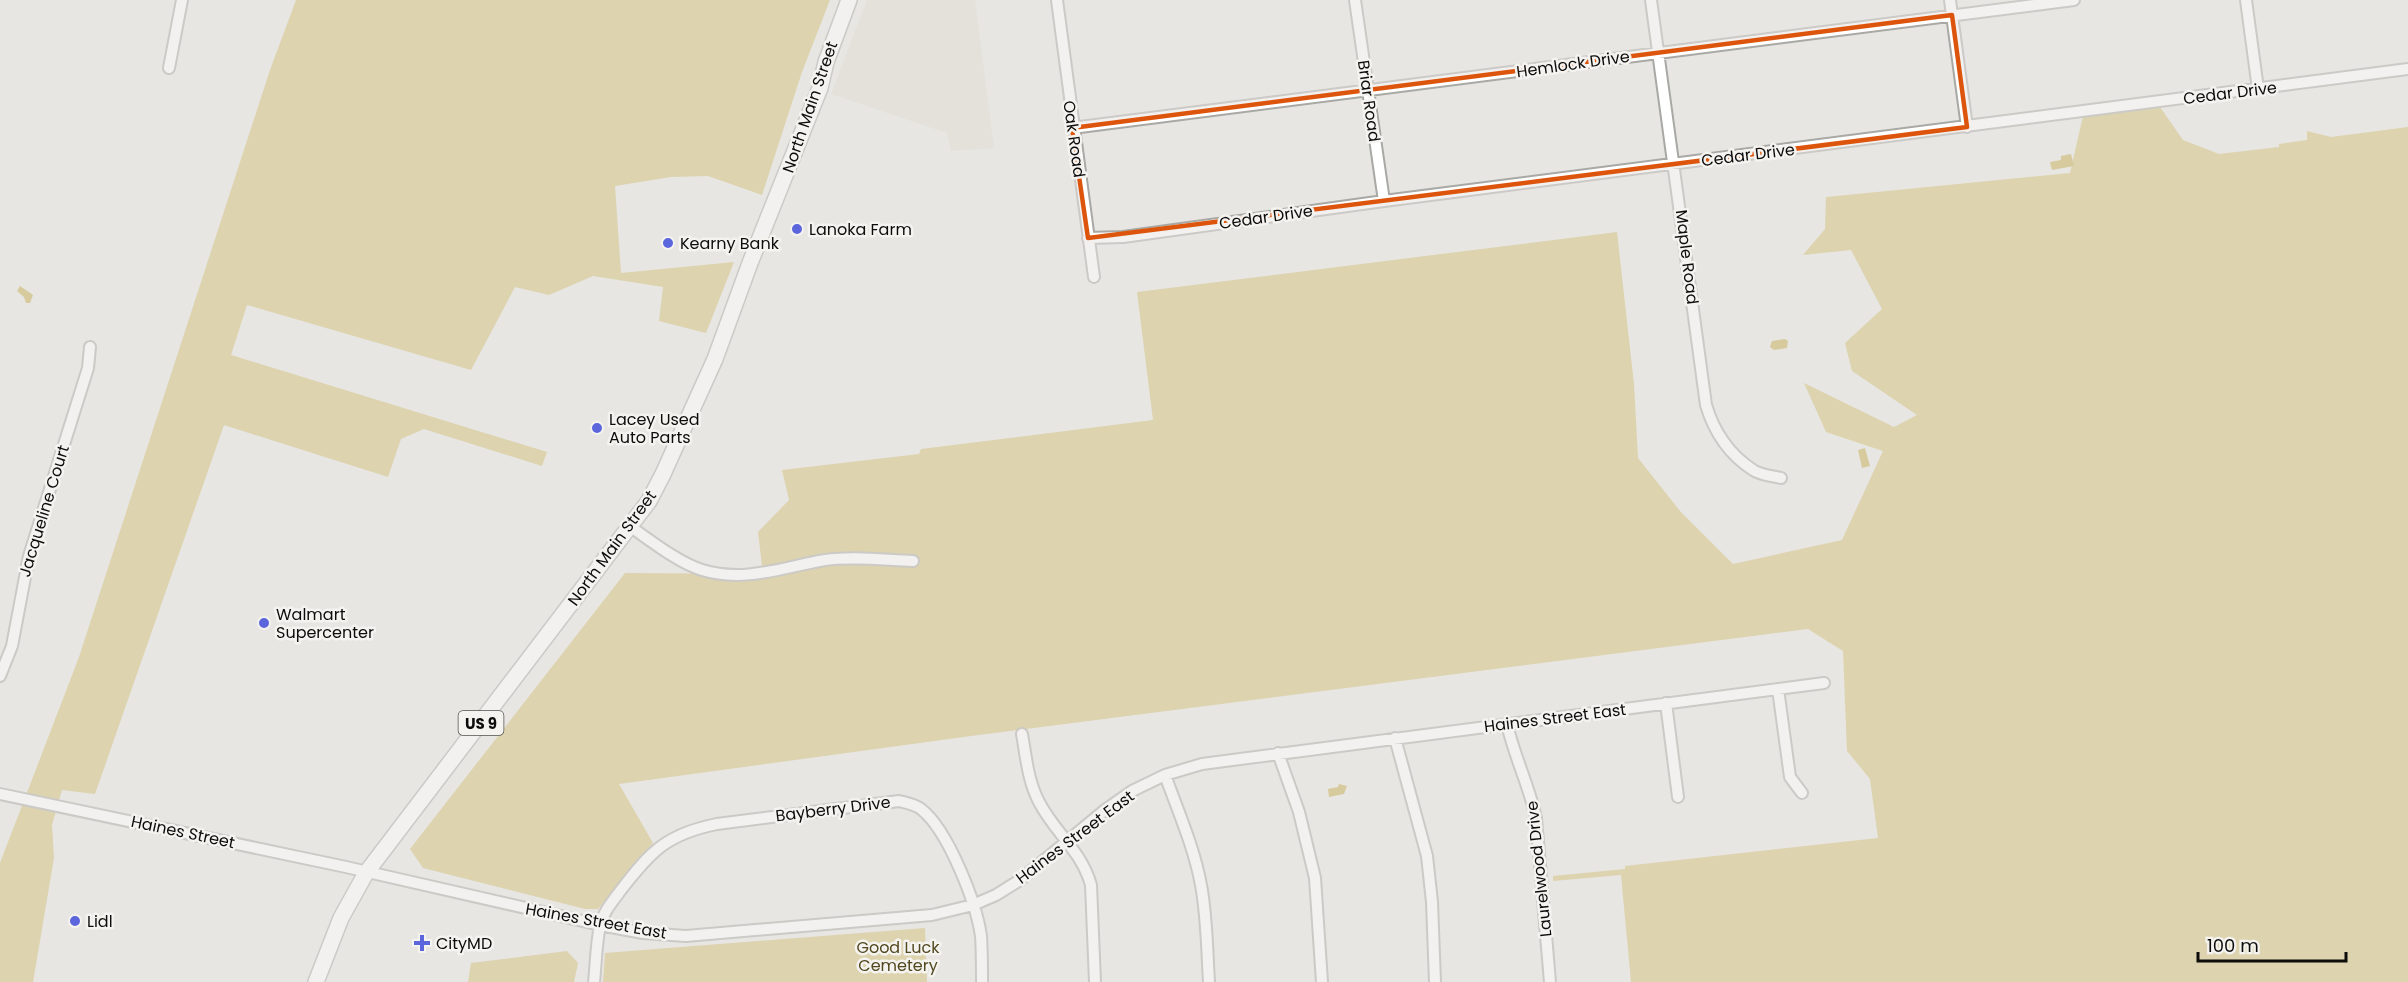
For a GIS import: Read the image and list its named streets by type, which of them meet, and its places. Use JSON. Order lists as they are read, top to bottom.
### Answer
{
  "streets": {
    "highway": ["North Main Street", "US 9"],
    "street": [
      "Hemlock Drive",
      "Cedar Drive",
      "Briar Road",
      "Oak Road",
      "Maple Road",
      "Jacqueline Court",
      "Haines Street East",
      "Bayberry Drive",
      "Haines Street",
      "Laurelwood Drive"
    ]
  },
  "crossings": [
    ["Hemlock Drive", "Briar Road"],
    ["Hemlock Drive", "Oak Road"],
    ["Hemlock Drive", "Maple Road"],
    ["Cedar Drive", "Briar Road"],
    ["Cedar Drive", "Oak Road"],
    ["Cedar Drive", "Maple Road"],
    ["North Main Street", "Haines Street East"],
    ["North Main Street", "Haines Street"],
    ["Haines Street East", "Bayberry Drive"],
    ["Haines Street East", "Haines Street"],
    ["Haines Street East", "Laurelwood Drive"]
  ],
  "parks": ["Good Luck Cemetery"],
  "places": {
    "other": [
      "Lanoka Farm",
      "Kearny Bank",
      "Lacey Used Auto Parts",
      "Walmart Supercenter",
      "Lidl"
    ],
    "health": ["CityMD"]
  },
  "scale_bar": "100 m"
}
